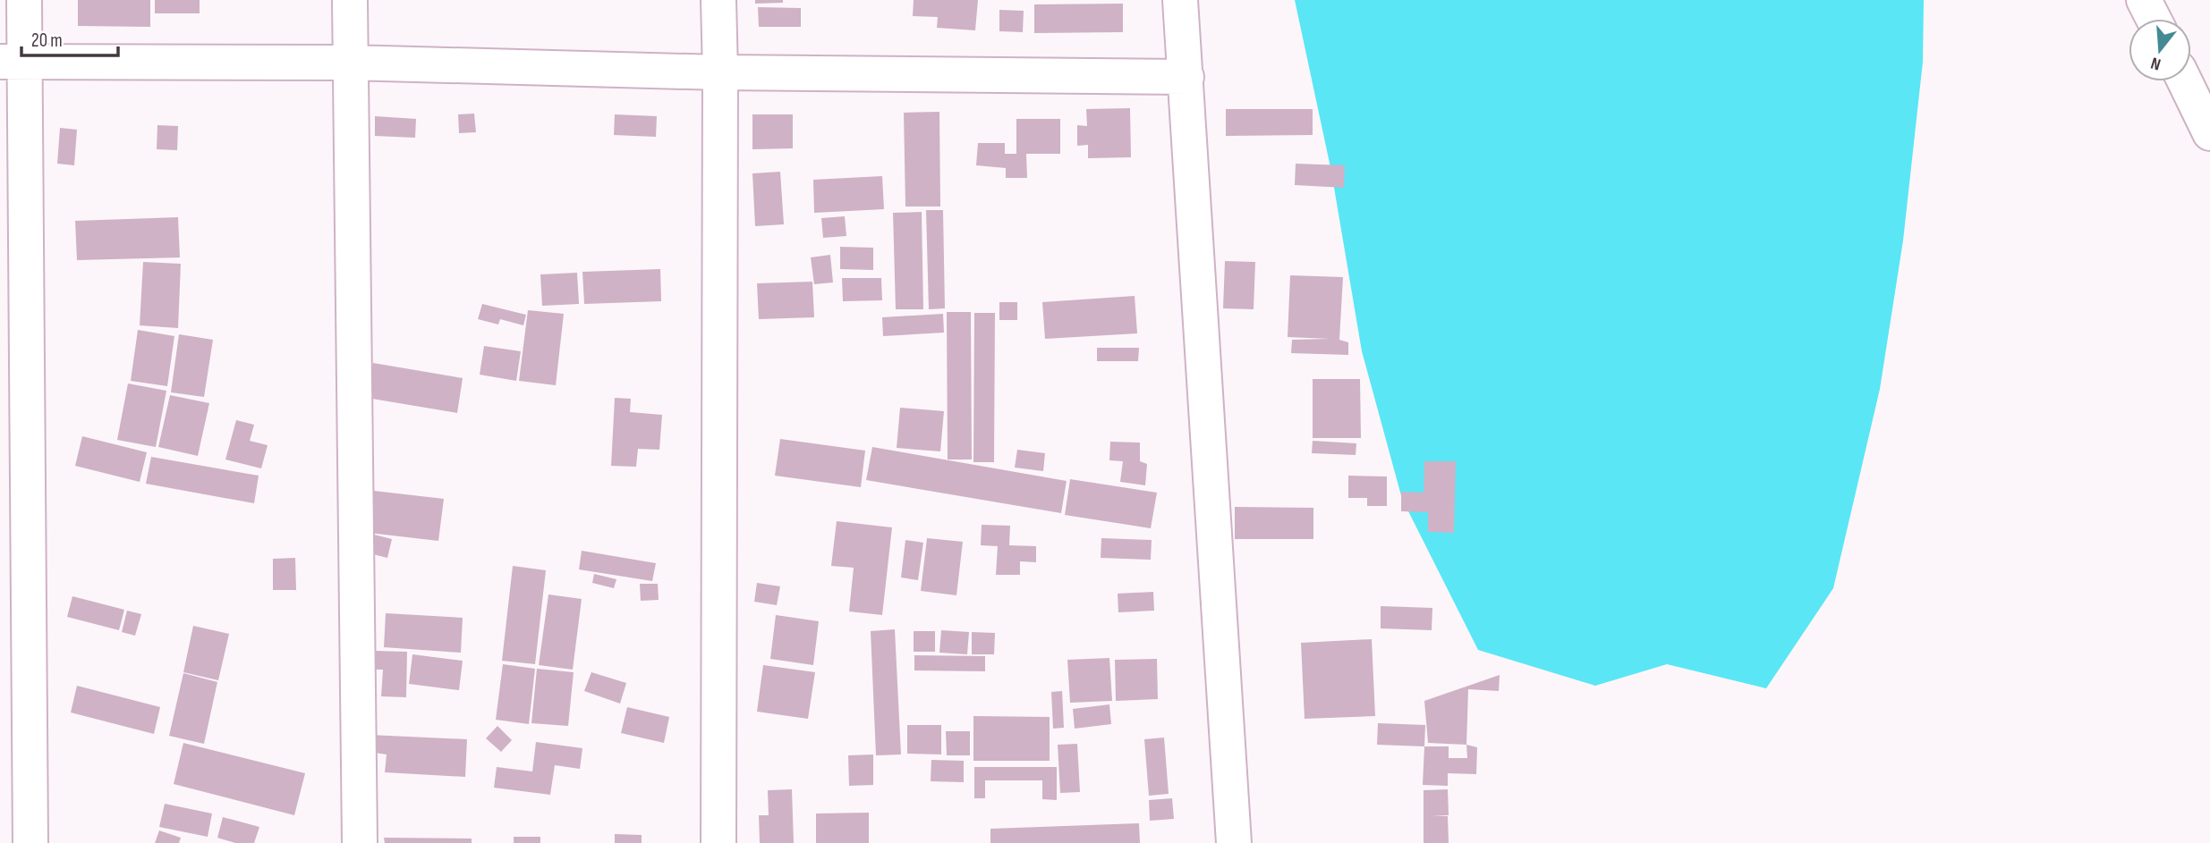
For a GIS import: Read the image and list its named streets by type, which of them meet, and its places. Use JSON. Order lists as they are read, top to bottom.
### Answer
{
  "scale_bar": "20 m",
  "north": "bottom"
}
